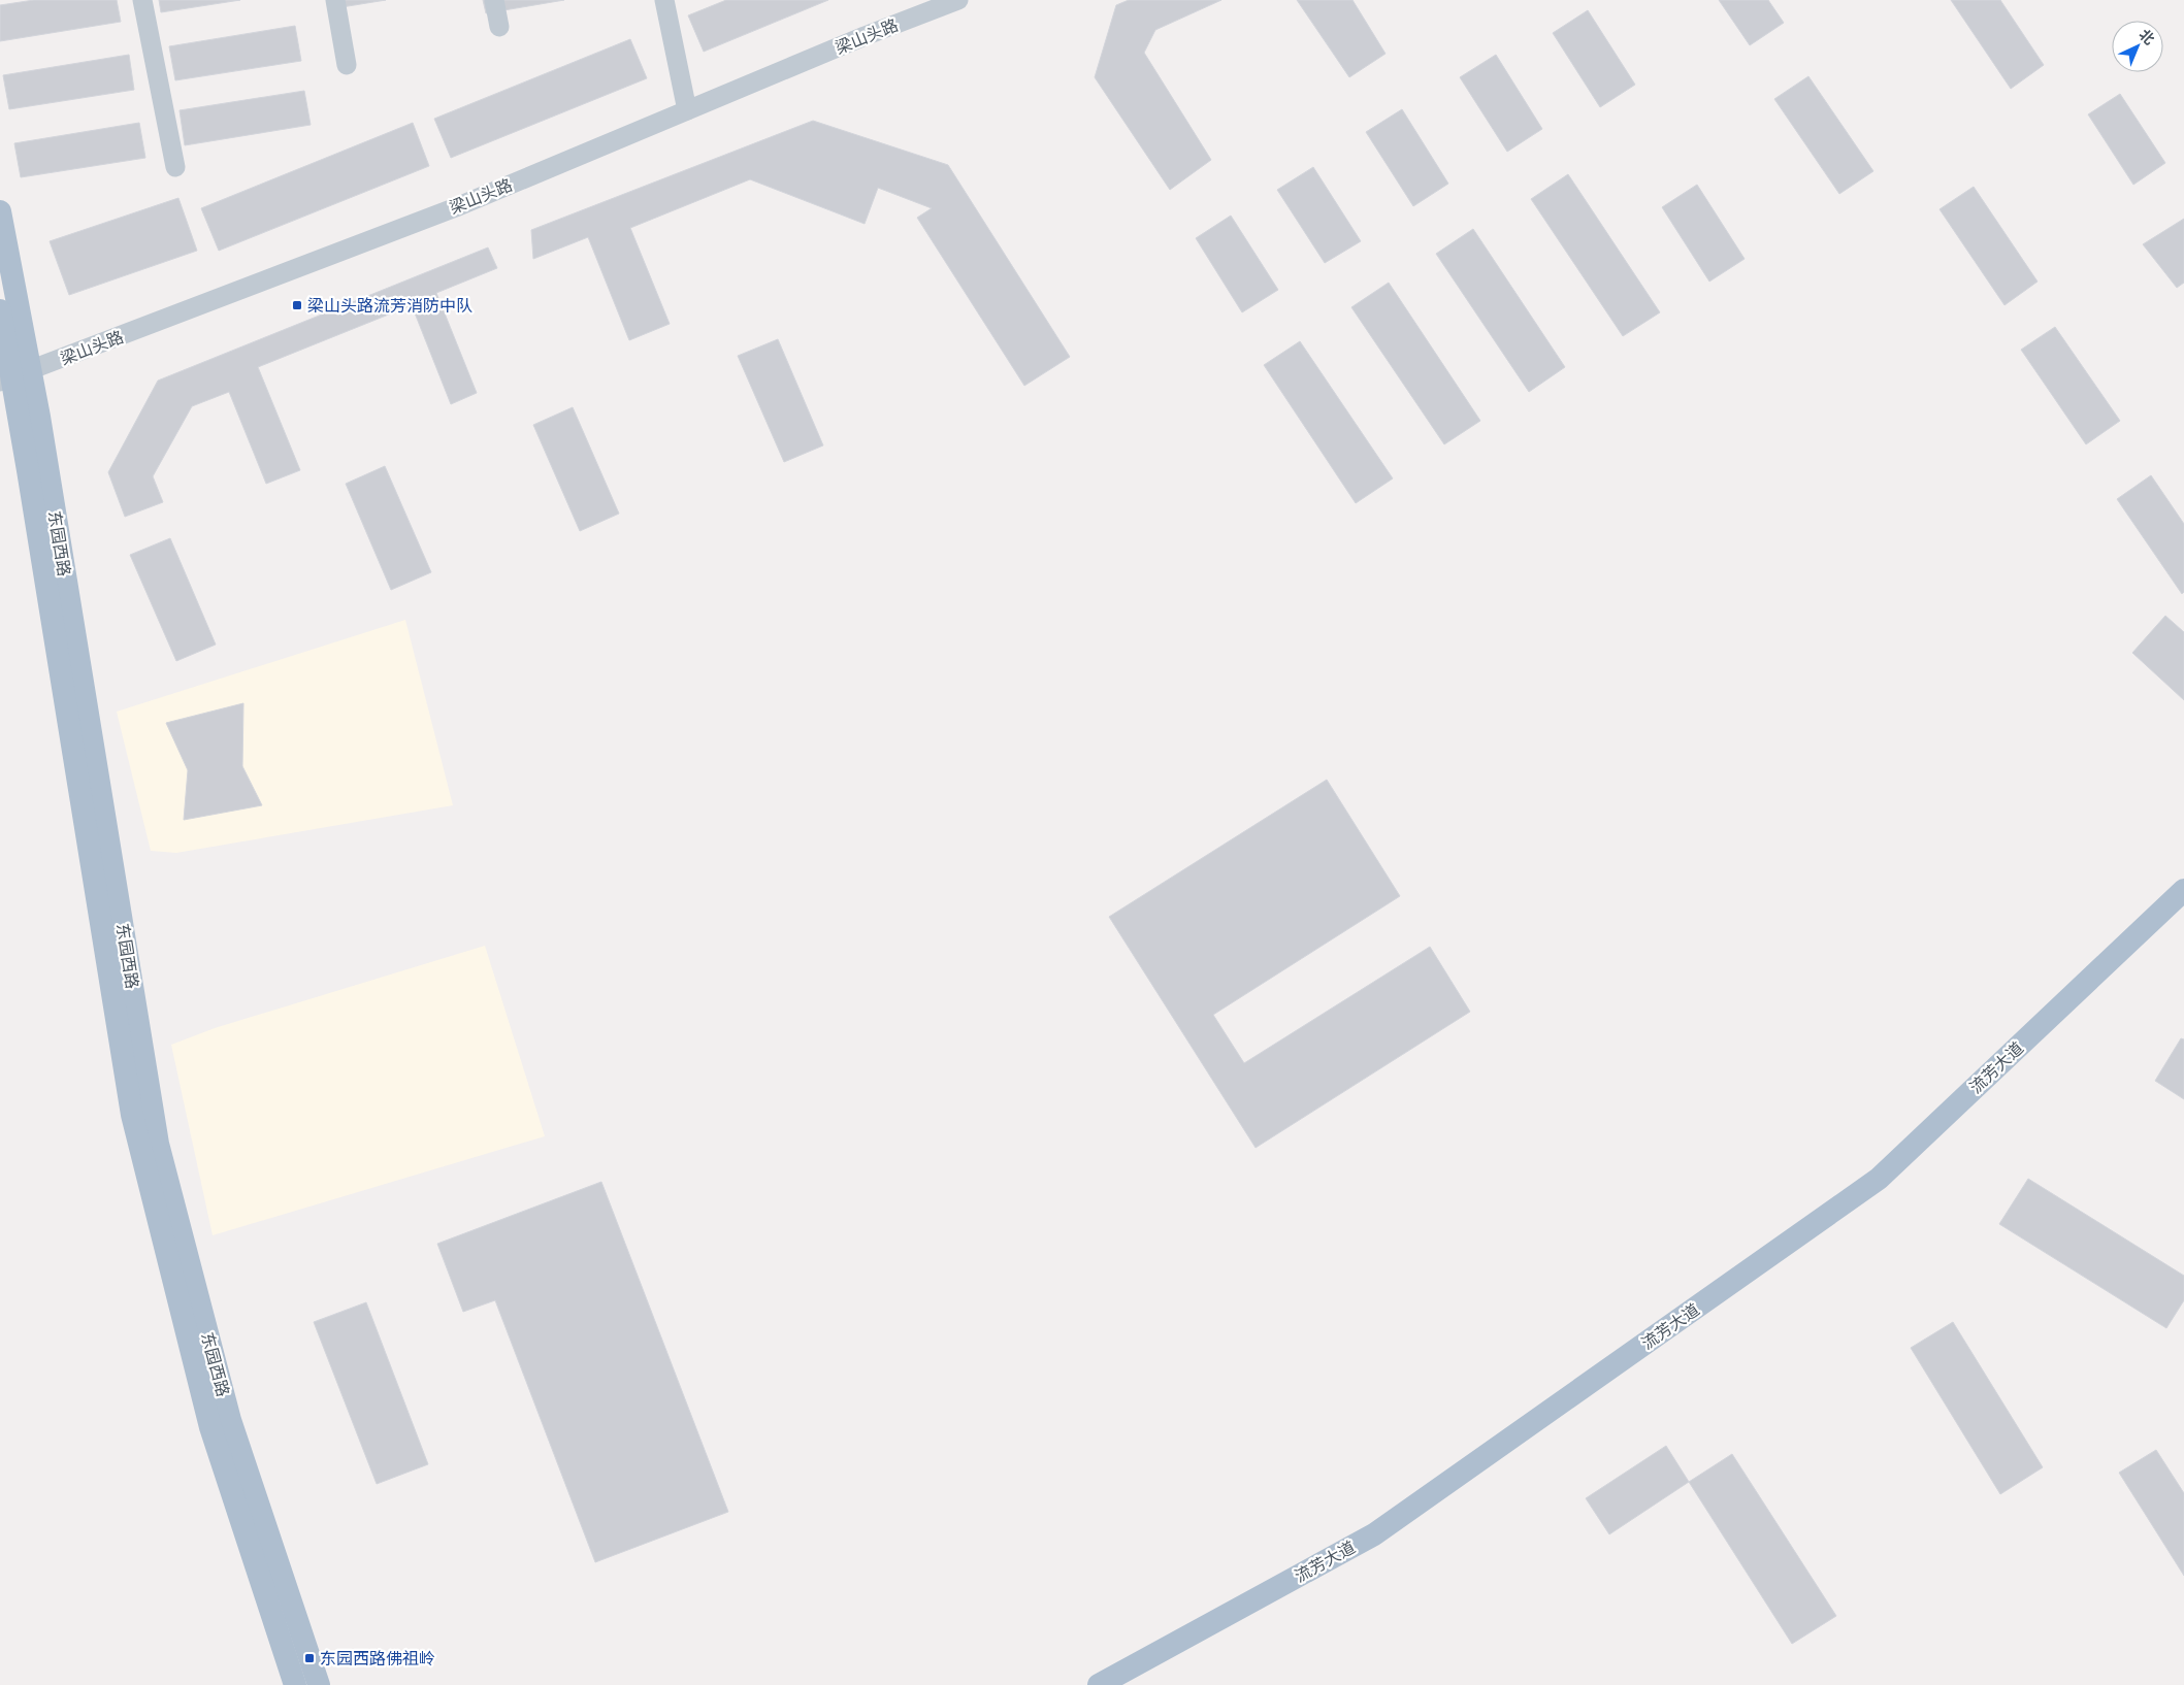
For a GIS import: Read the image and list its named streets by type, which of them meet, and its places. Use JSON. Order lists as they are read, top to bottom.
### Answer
{
  "streets": {
    "main road": ["东园西路", "流芳大道"],
    "street": ["梁山头路"]
  },
  "crossings": [
    ["梁山头路", "东园西路"]
  ],
  "places": {
    "transit": ["梁山头路流芳消防中队", "东园西路佛祖岭"]
  },
  "north": "top right"
}
